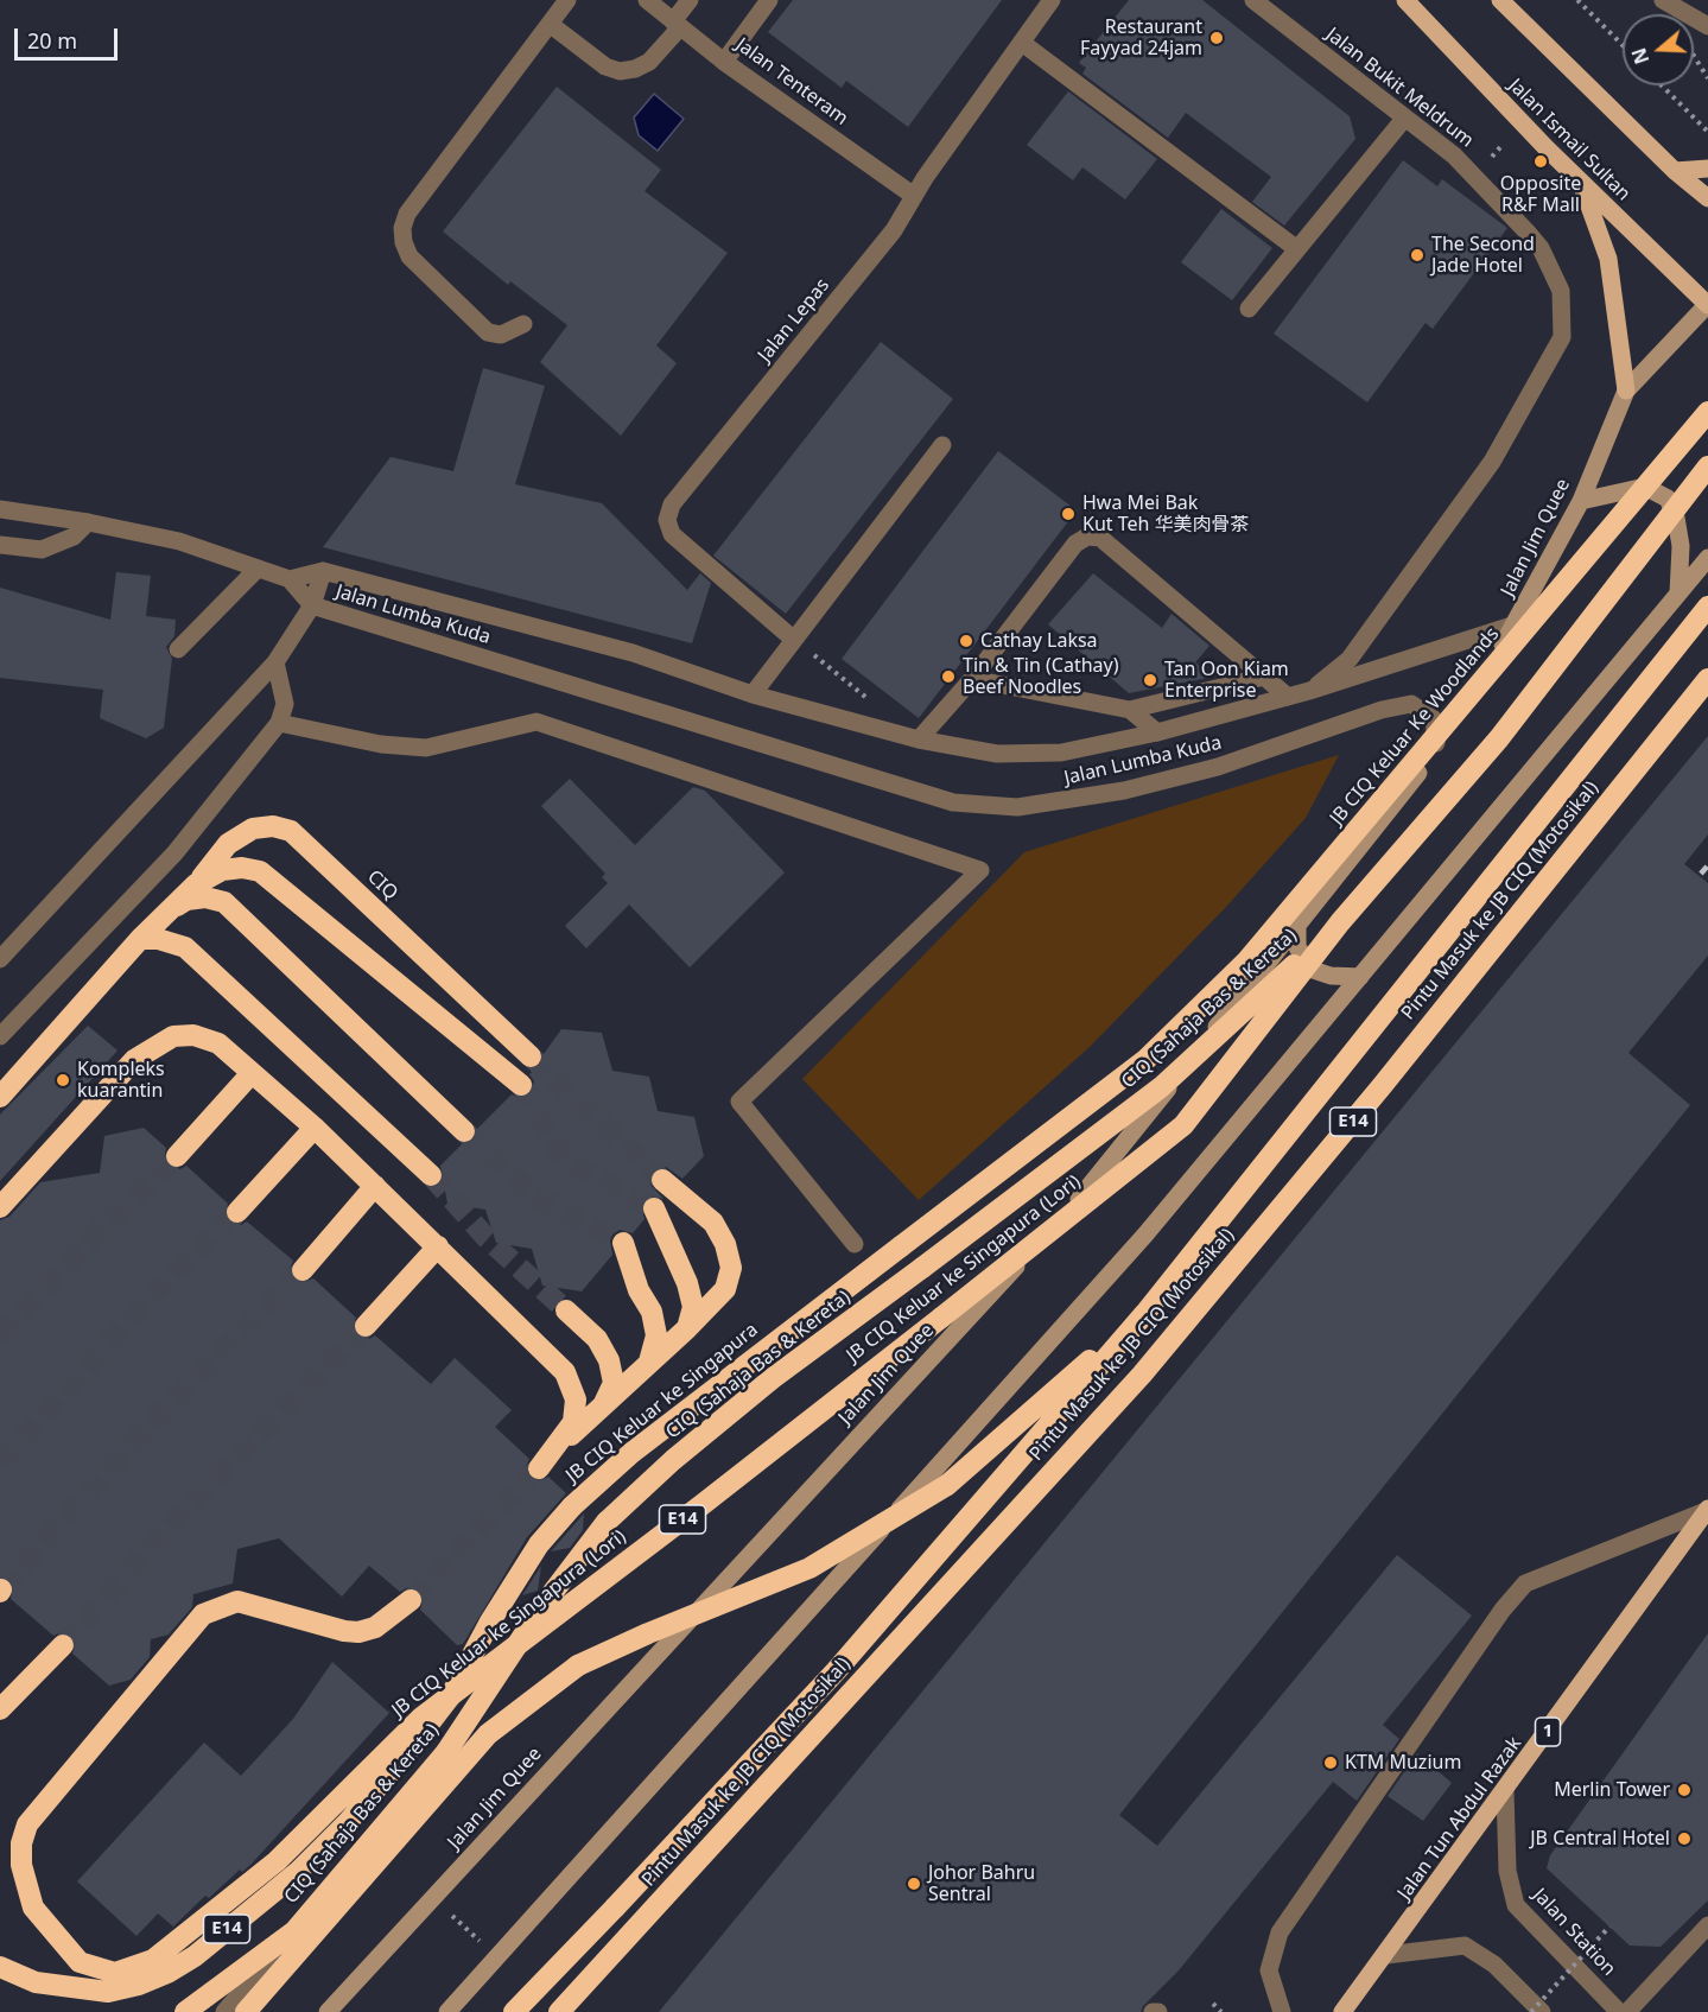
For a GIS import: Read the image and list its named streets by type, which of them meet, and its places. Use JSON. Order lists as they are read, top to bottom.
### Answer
{
  "streets": {
    "highway": [
      "JB CIQ Keluar Ke Woodlands",
      "CIQ",
      "Pintu Masuk ke JB CIQ (Motosikal)",
      "CIQ (Sahaja Bas & Kereta)",
      "E14",
      "JB CIQ Keluar ke Singapura (Lori)",
      "JB CIQ Keluar ke Singapura"
    ],
    "main road": [
      "Jalan Ismail Sultan",
      "Jalan Jim Quee",
      "1",
      "Jalan Tun Abdul Razak"
    ],
    "street": [
      "Jalan Tenteram",
      "Jalan Bukit Meldrum",
      "Jalan Lepas",
      "Jalan Lumba Kuda",
      "Jalan Station"
    ]
  },
  "crossings": [
    ["Jalan Tenteram", "Jalan Lepas"],
    ["Jalan Bukit Meldrum", "Jalan Lumba Kuda"],
    ["Jalan Ismail Sultan", "Jalan Jim Quee"],
    ["Jalan Jim Quee", "Jalan Lumba Kuda"],
    ["JB CIQ Keluar Ke Woodlands", "JB CIQ Keluar ke Singapura"],
    ["CIQ (Sahaja Bas & Kereta)", "E14"],
    ["CIQ (Sahaja Bas & Kereta)", "JB CIQ Keluar ke Singapura (Lori)"],
    ["E14", "JB CIQ Keluar ke Singapura (Lori)"],
    ["Jalan Tun Abdul Razak", "Jalan Station"]
  ],
  "places": [
    "Restaurant Fayyad 24jam",
    "Opposite R&F Mall",
    "The Second Jade Hotel",
    "Hwa Mei Bak Kut Teh 华美肉骨茶",
    "Cathay Laksa",
    "Tin & Tin (Cathay) Beef Noodles",
    "Tan Oon Kiam Enterprise",
    "Kompleks kuarantin",
    "KTM Muzium",
    "Merlin Tower",
    "JB Central Hotel",
    "Johor Bahru Sentral"
  ],
  "scale_bar": "20 m",
  "north": "left"
}
